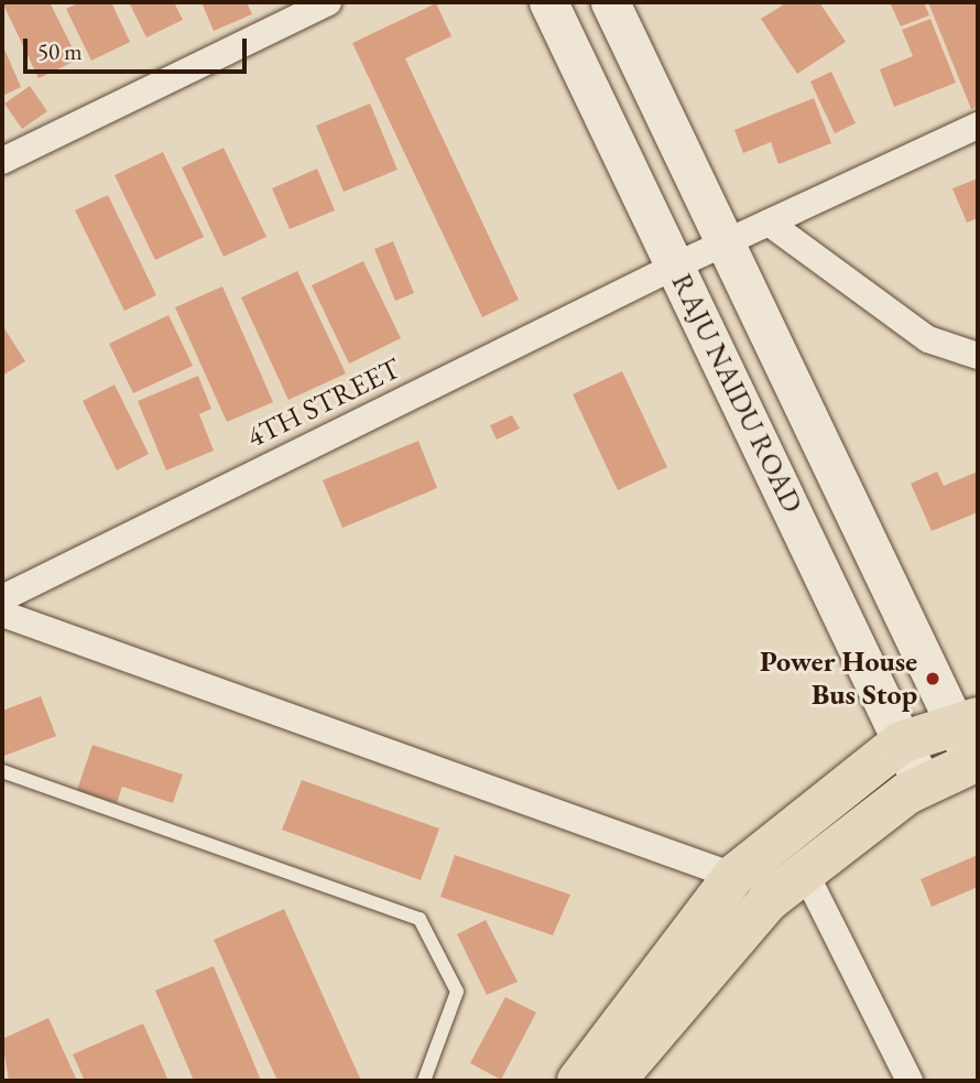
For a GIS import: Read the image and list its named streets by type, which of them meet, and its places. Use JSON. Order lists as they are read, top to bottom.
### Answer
{
  "streets": {
    "main road": ["RAJU NAIDU ROAD"],
    "street": ["4TH STREET"]
  },
  "crossings": [
    ["RAJU NAIDU ROAD", "4TH STREET"]
  ],
  "places": ["Power House Bus Stop"],
  "scale_bar": "50 m"
}
